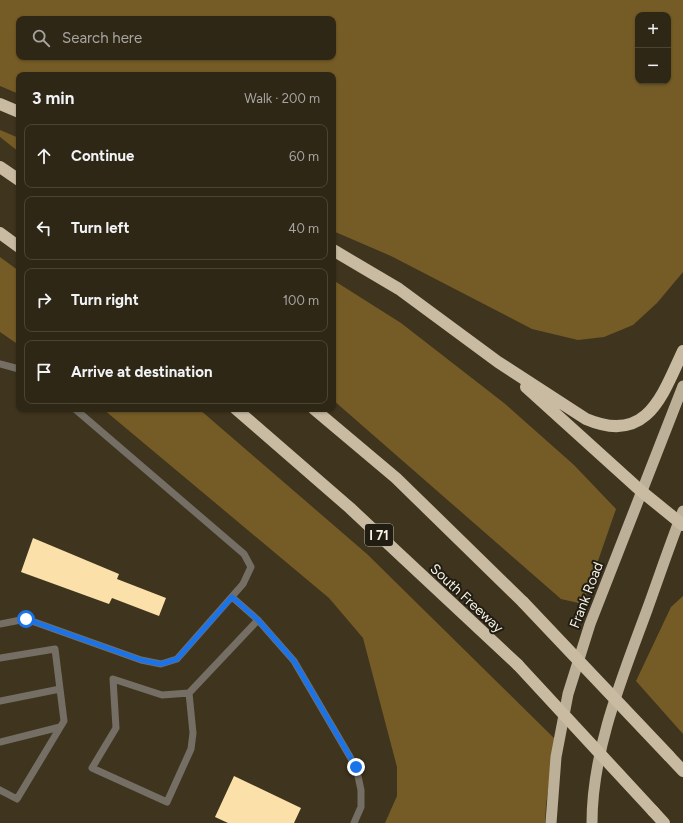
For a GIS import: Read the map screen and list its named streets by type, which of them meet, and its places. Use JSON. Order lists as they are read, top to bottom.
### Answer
{
  "streets": {
    "highway": ["I 71", "Frank Road", "South Freeway"]
  },
  "page": {
    "map_buttons": ["+", "−"],
    "search": "Search here",
    "heading": ["3 min", "Walk · 200 m"],
    "list": [
      ["Continue", "60 m"],
      ["Turn left", "40 m"],
      ["Turn right", "100 m"],
      "Arrive at destination"
    ]
  }
}
